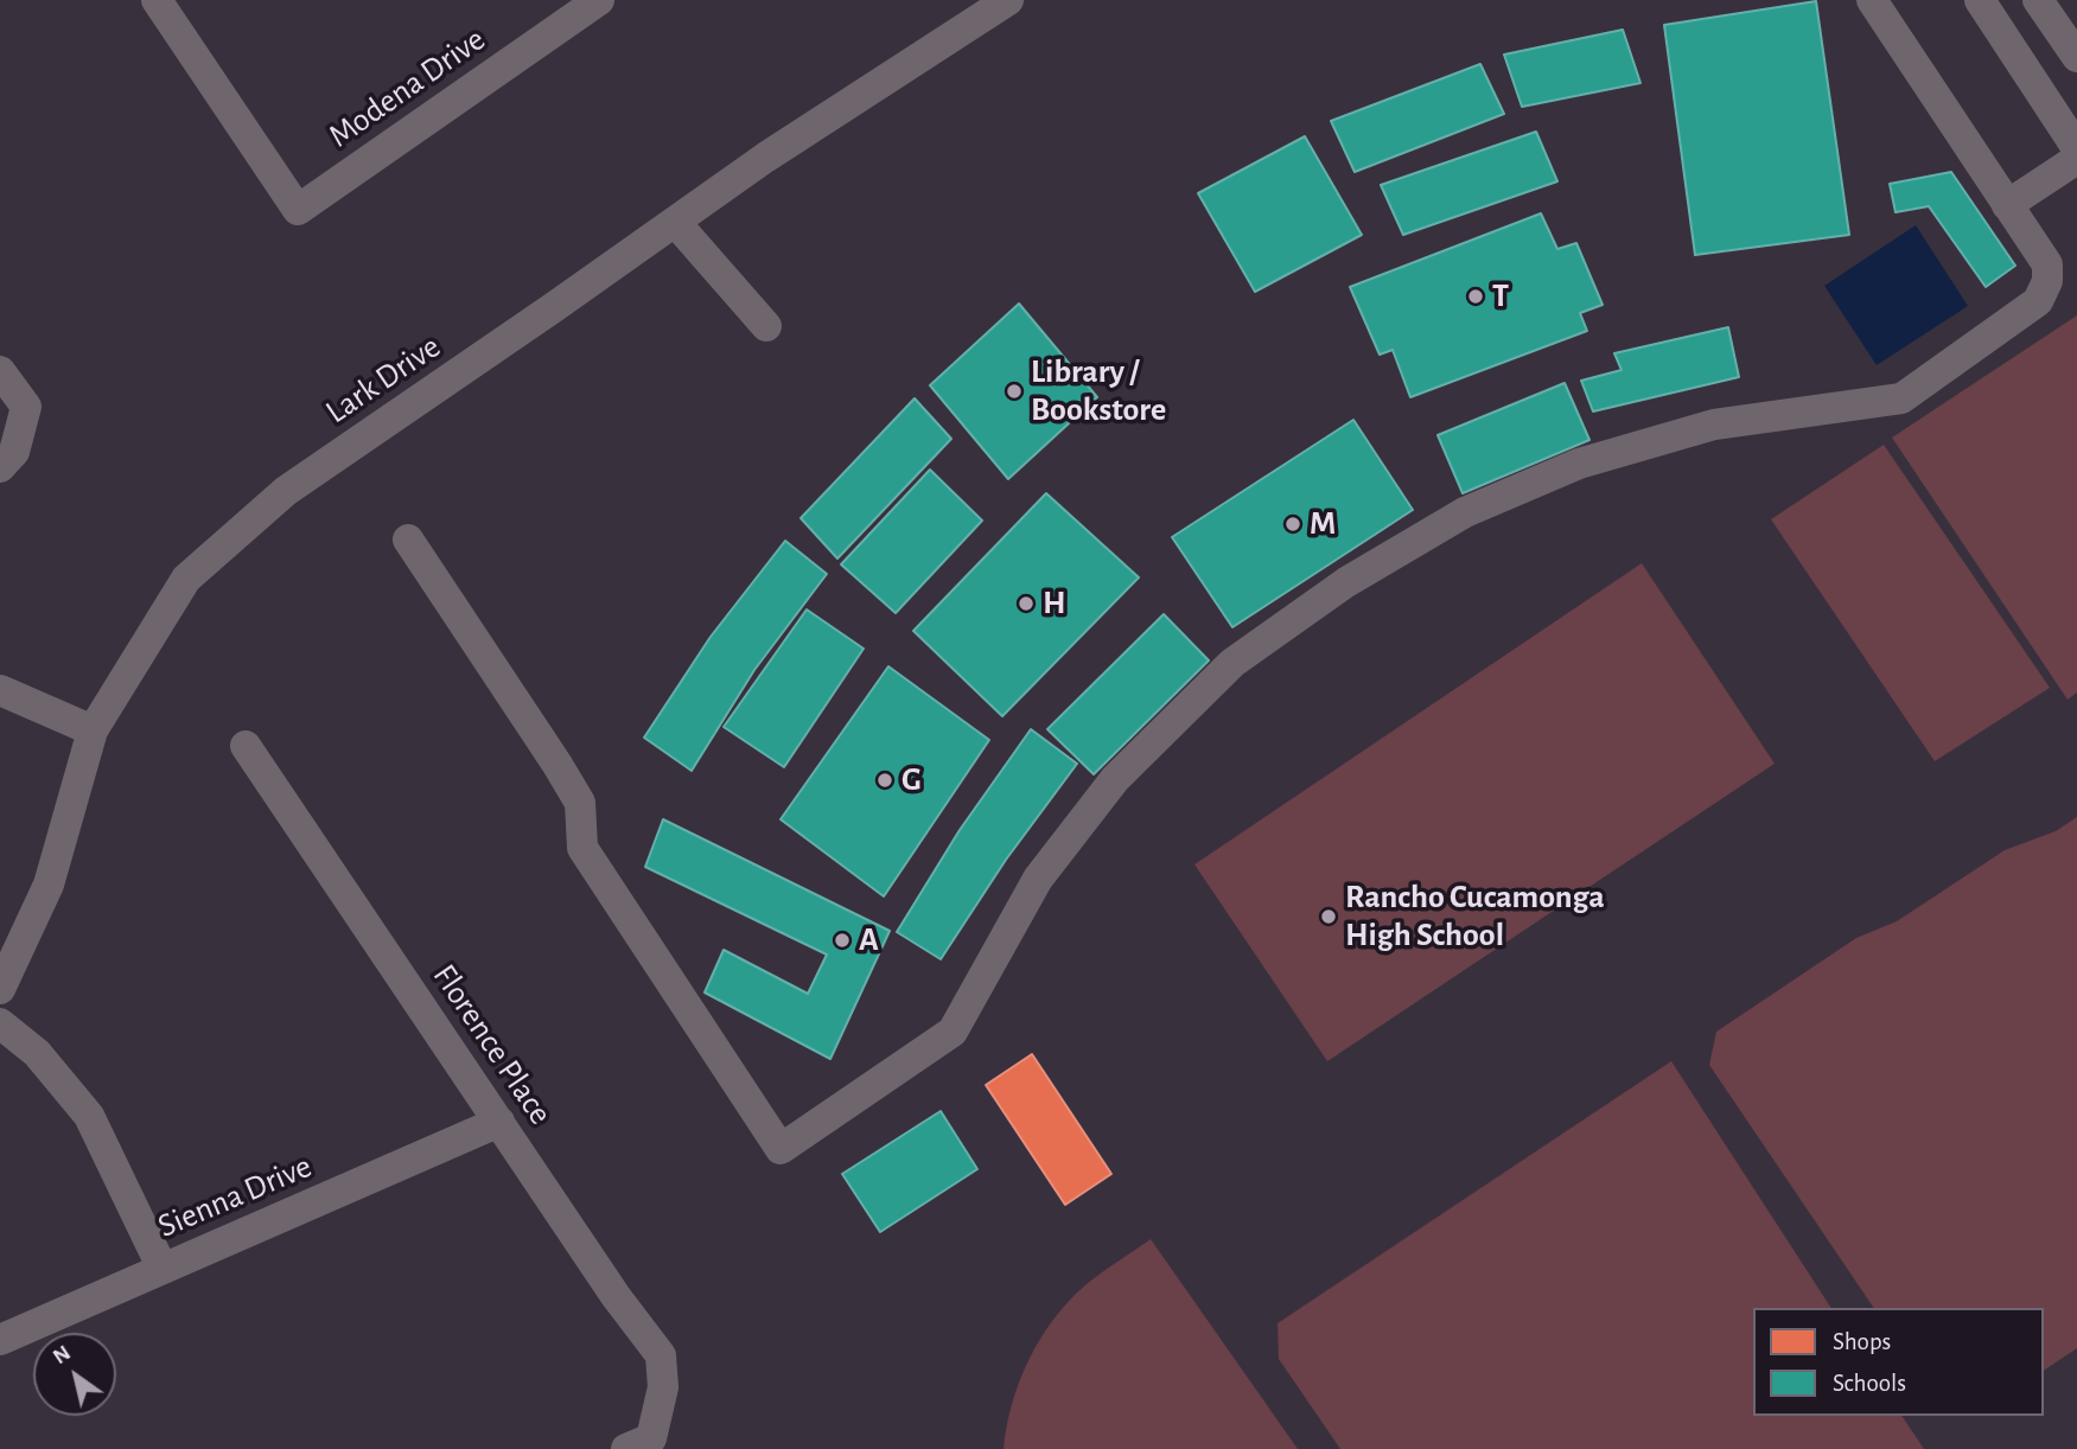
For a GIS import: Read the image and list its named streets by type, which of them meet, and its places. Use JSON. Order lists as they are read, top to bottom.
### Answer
{
  "streets": {
    "street": [
      "Modena Drive",
      "Lark Drive",
      "Florence Place",
      "Sienna Drive"
    ]
  },
  "crossings": [
    ["Florence Place", "Sienna Drive"]
  ],
  "places": [
    "T",
    "Library / Bookstore",
    "M",
    "H",
    "G",
    "Rancho Cucamonga High School",
    "A"
  ],
  "legend": ["Shops", "Schools"],
  "north": "top left"
}
